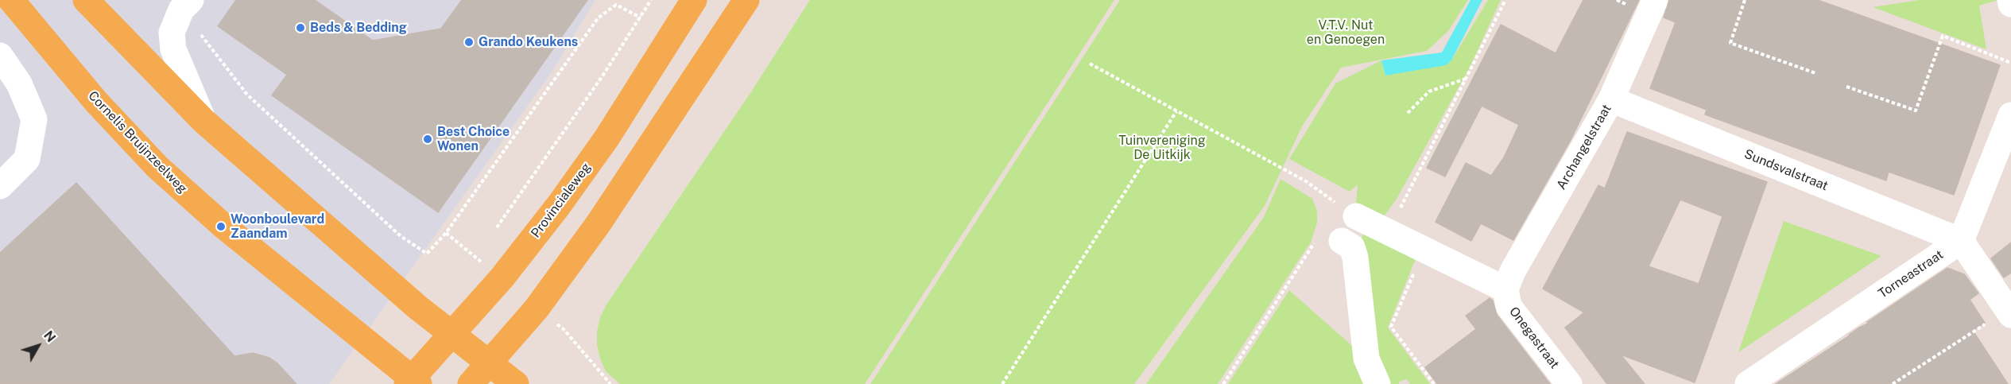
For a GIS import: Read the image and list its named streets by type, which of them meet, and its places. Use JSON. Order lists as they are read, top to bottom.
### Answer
{
  "streets": {
    "main road": ["Cornelis Bruijnzeelweg", "Provincialeweg"],
    "street": [
      "Archangelstraat",
      "Sundsvalstraat",
      "Torneastraat",
      "Onegastraat"
    ]
  },
  "crossings": [
    ["Cornelis Bruijnzeelweg", "Provincialeweg"],
    ["Archangelstraat", "Sundsvalstraat"],
    ["Archangelstraat", "Onegastraat"],
    ["Sundsvalstraat", "Torneastraat"]
  ],
  "parks": ["V.T.V. Nut en Genoegen", "Tuinvereniging De Uitkijk"],
  "places": [
    "Beds & Bedding",
    "Grando Keukens",
    "Best Choice Wonen",
    "Woonboulevard Zaandam"
  ],
  "north": "top right"
}
